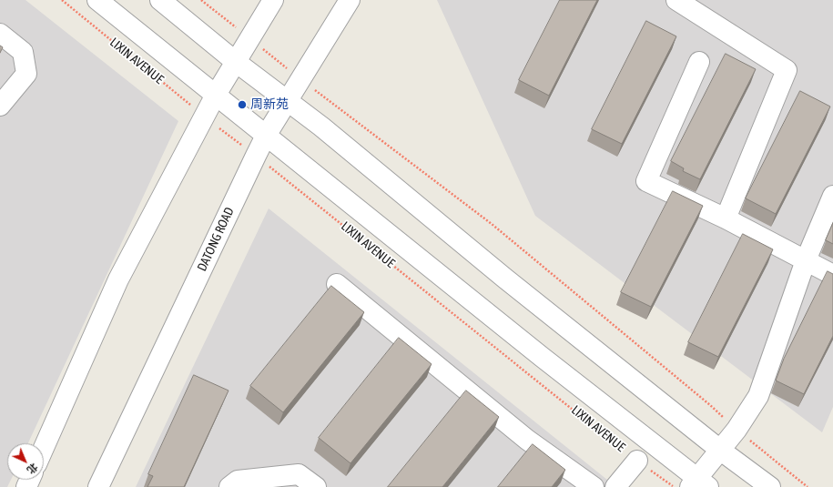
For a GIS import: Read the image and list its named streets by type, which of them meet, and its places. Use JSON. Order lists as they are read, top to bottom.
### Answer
{
  "streets": {
    "street": ["LIXIN AVENUE", "DATONG ROAD"]
  },
  "crossings": [
    ["LIXIN AVENUE", "DATONG ROAD"]
  ],
  "places": ["周新苑"],
  "north": "bottom right"
}
